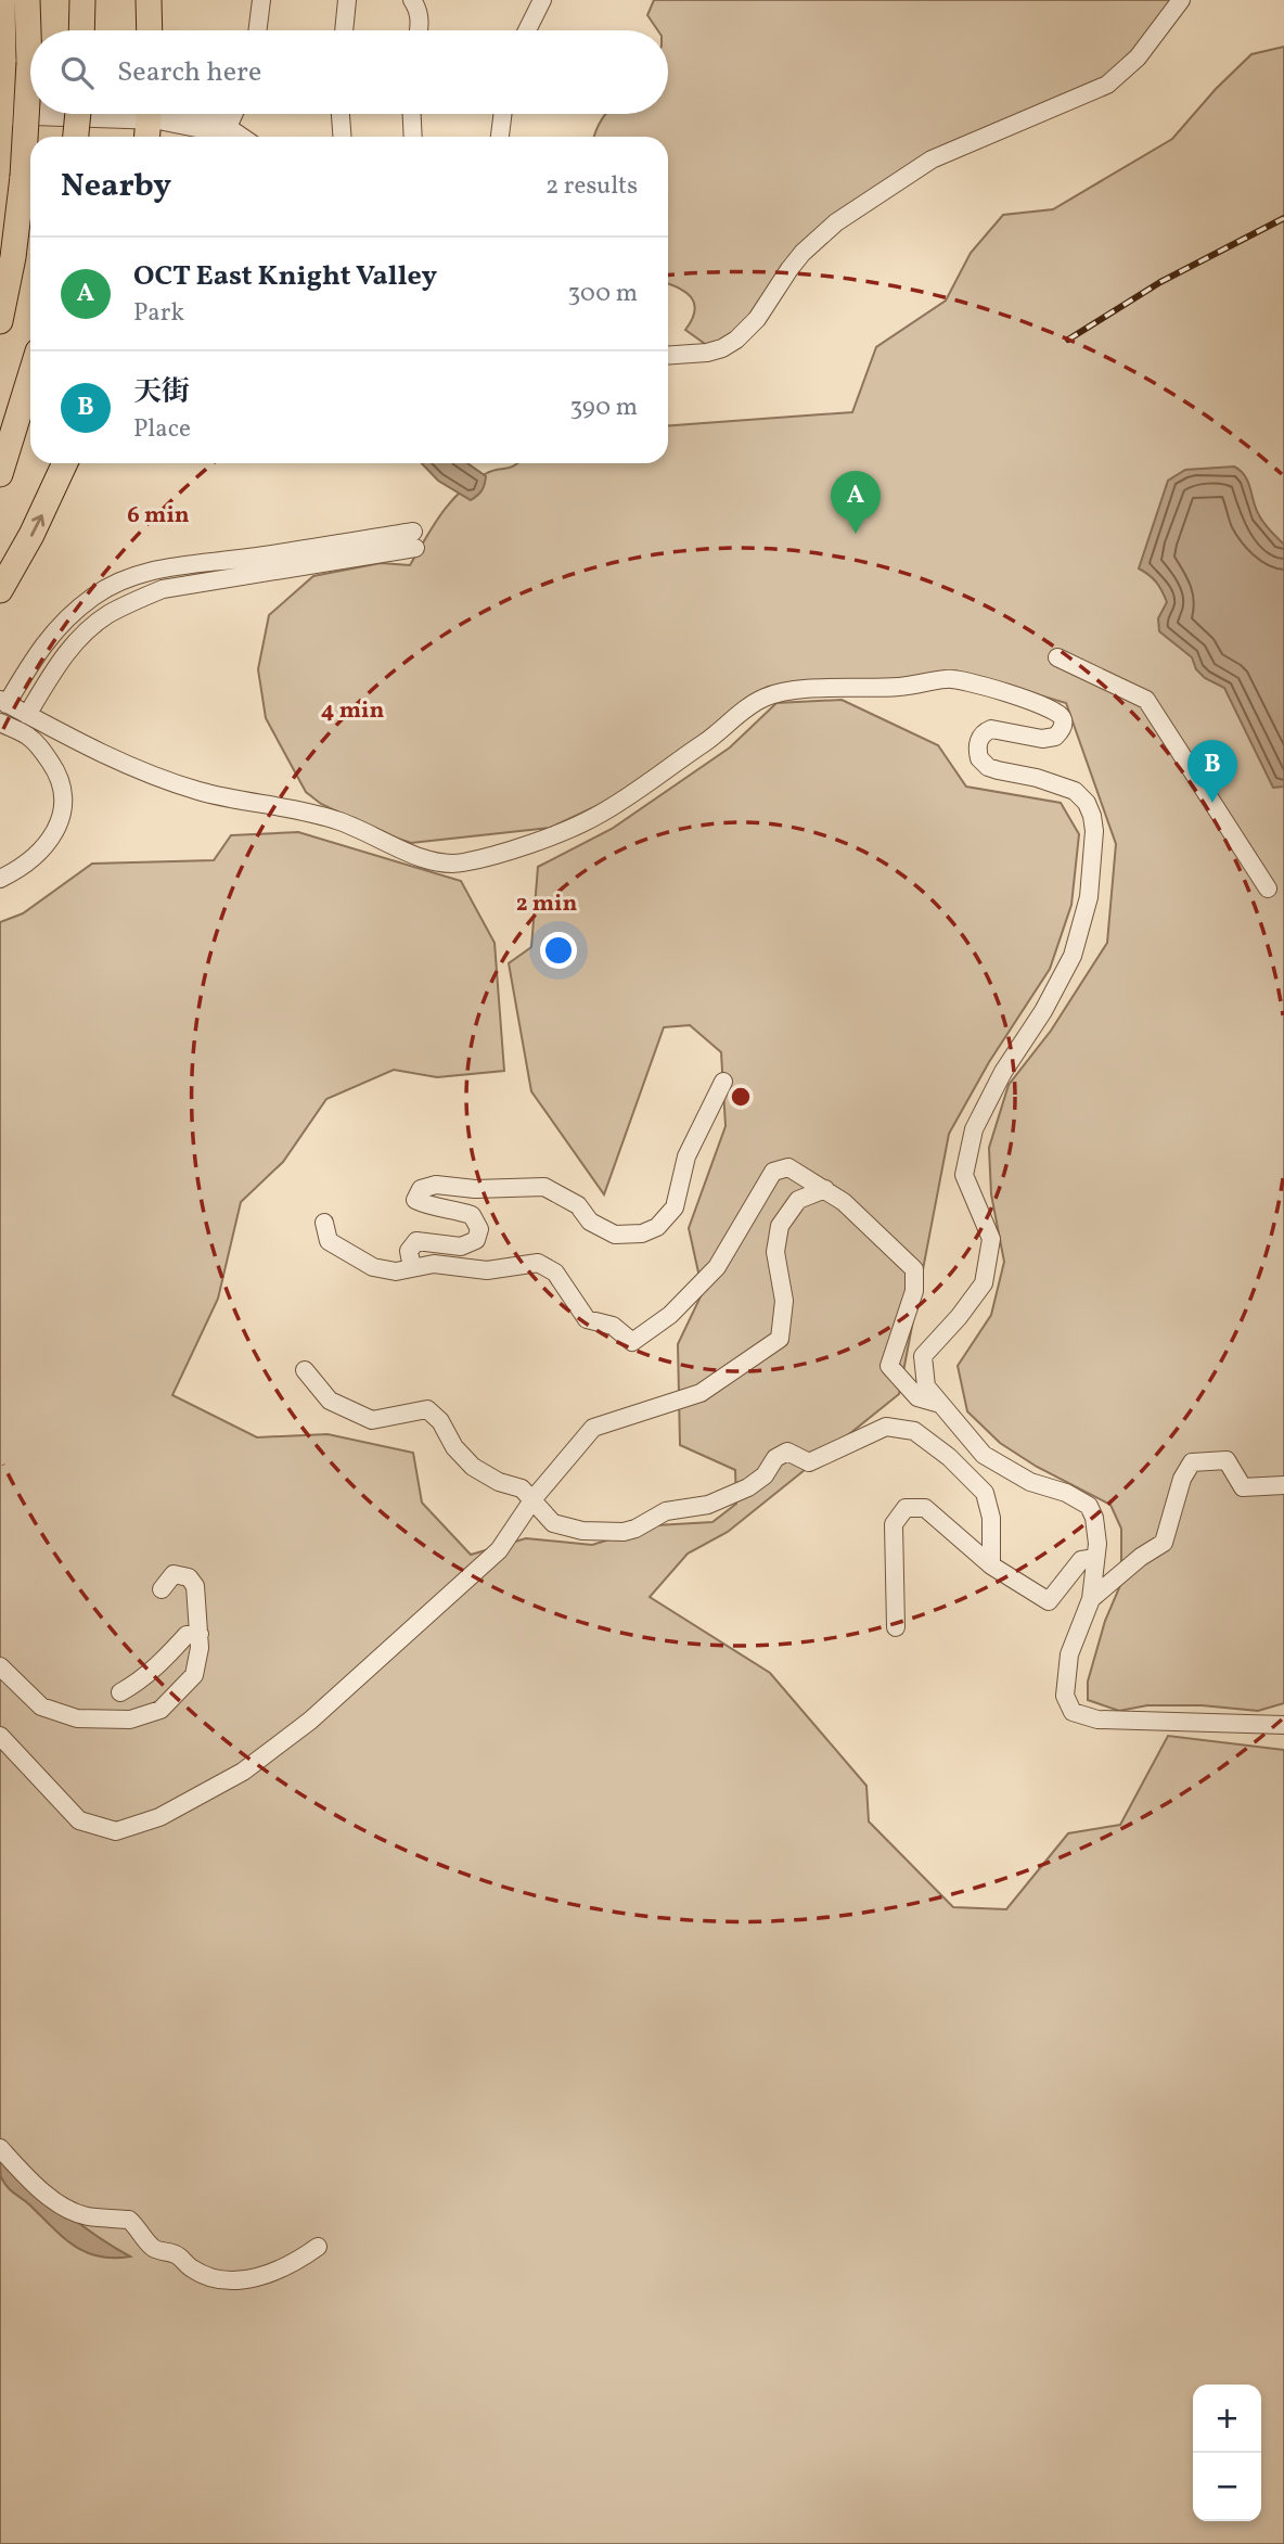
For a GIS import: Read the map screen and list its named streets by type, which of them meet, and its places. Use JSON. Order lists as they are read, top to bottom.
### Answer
{
  "page": {
    "search": "Search here",
    "heading": ["Nearby", "2 results"],
    "list": [
      {
        "mark": "A",
        "name": "OCT East Knight Valley",
        "note": "Park",
        "value": "300 m"
      },
      {
        "mark": "B",
        "name": "天街",
        "note": "Place",
        "value": "390 m"
      }
    ],
    "pins": ["A", "B"],
    "map_buttons": ["+", "−"]
  },
  "rings": ["6 min", "4 min", "2 min"]
}
